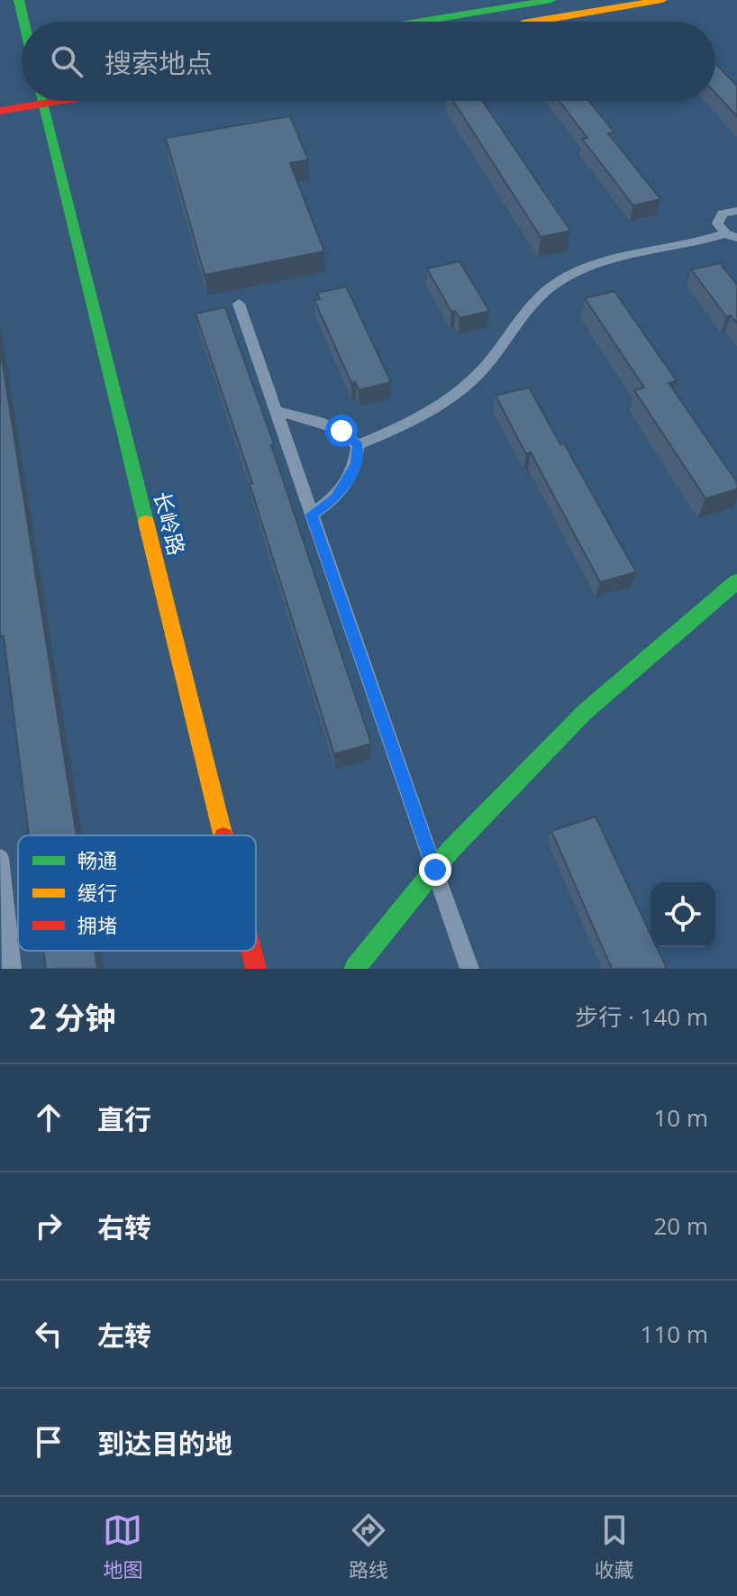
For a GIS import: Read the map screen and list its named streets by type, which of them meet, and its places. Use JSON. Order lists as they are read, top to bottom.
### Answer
{
  "streets": {
    "street": ["长岭路"]
  },
  "legend": ["畅通", "缓行", "拥堵"],
  "page": {
    "search": "搜索地点",
    "heading": ["2 分钟", "步行 · 140 m"],
    "list": [
      ["直行", "10 m"],
      ["右转", "20 m"],
      ["左转", "110 m"],
      "到达目的地"
    ],
    "nav": ["地图", "路线", "收藏"]
  }
}
